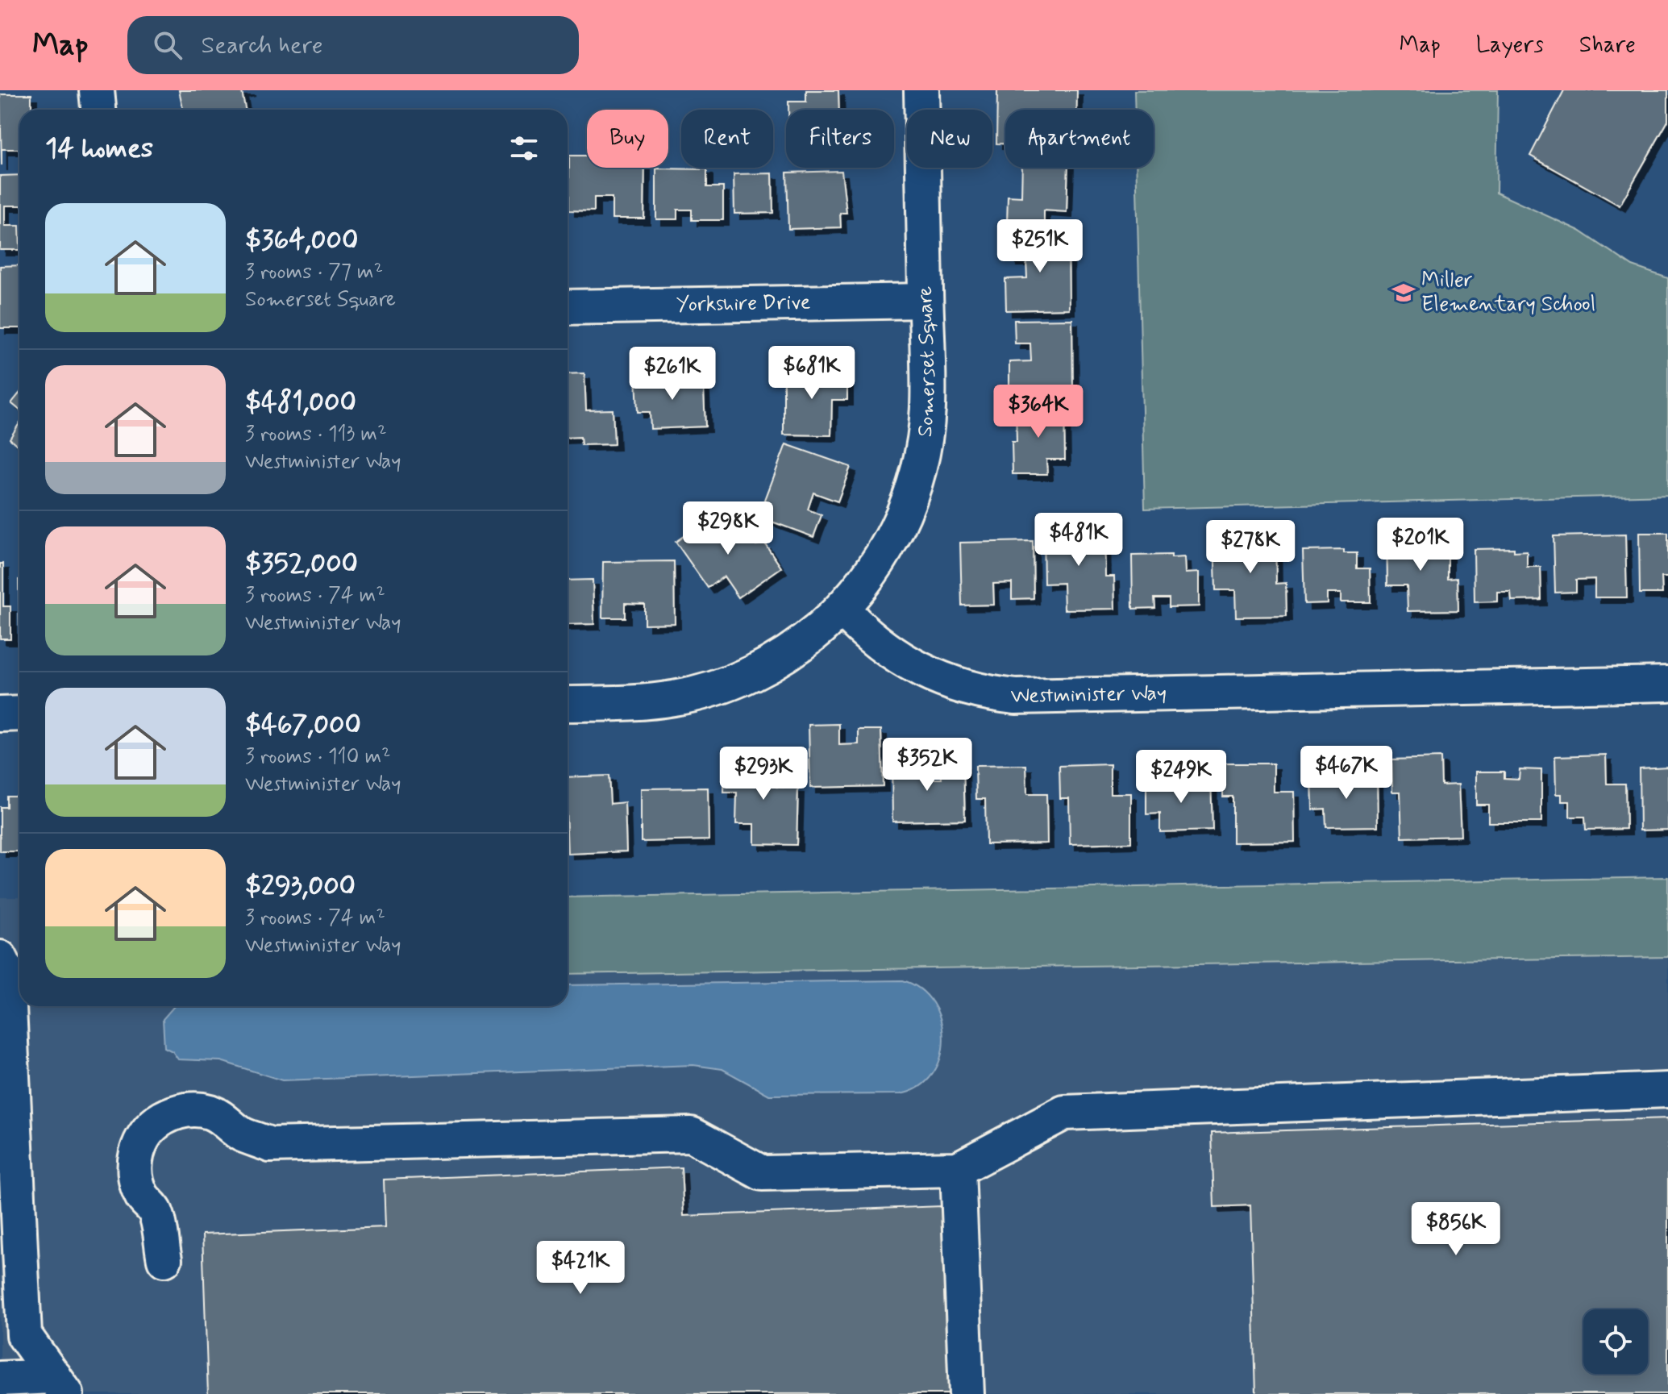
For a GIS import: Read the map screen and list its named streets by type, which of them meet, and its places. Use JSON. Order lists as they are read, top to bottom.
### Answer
{
  "streets": {
    "street": ["Yorkshire Drive", "Somerset Square", "Westminister Way"]
  },
  "crossings": [
    ["Yorkshire Drive", "Somerset Square"],
    ["Somerset Square", "Westminister Way"]
  ],
  "places": {
    "school or university": ["Miller Elementary School"]
  },
  "page": {
    "header": "Map",
    "search": "Search here",
    "nav": ["Map", "Layers", "Share"],
    "chip": [
      "Buy",
      "Rent",
      "Filters",
      "New",
      "Apartment"
    ],
    "heading": "14 homes",
    "list": [
      {
        "name": "$364,000",
        "note": "3 rooms · 77 m² · Somerset Square"
      },
      {
        "name": "$481,000",
        "note": "3 rooms · 113 m² · Westminister Way"
      },
      {
        "name": "$352,000",
        "note": "3 rooms · 74 m² · Westminister Way"
      },
      {
        "name": "$467,000",
        "note": "3 rooms · 110 m² · Westminister Way"
      },
      {
        "name": "$293,000",
        "note": "3 rooms · 74 m² · Westminister Way"
      }
    ],
    "price": [
      "$251K",
      "$681K",
      "$261K",
      "$364K",
      "$298K",
      "$481K",
      "$201K",
      "$278K",
      "$352K",
      "$467K",
      "$293K",
      "$249K",
      "$856K",
      "$421K"
    ]
  }
}
